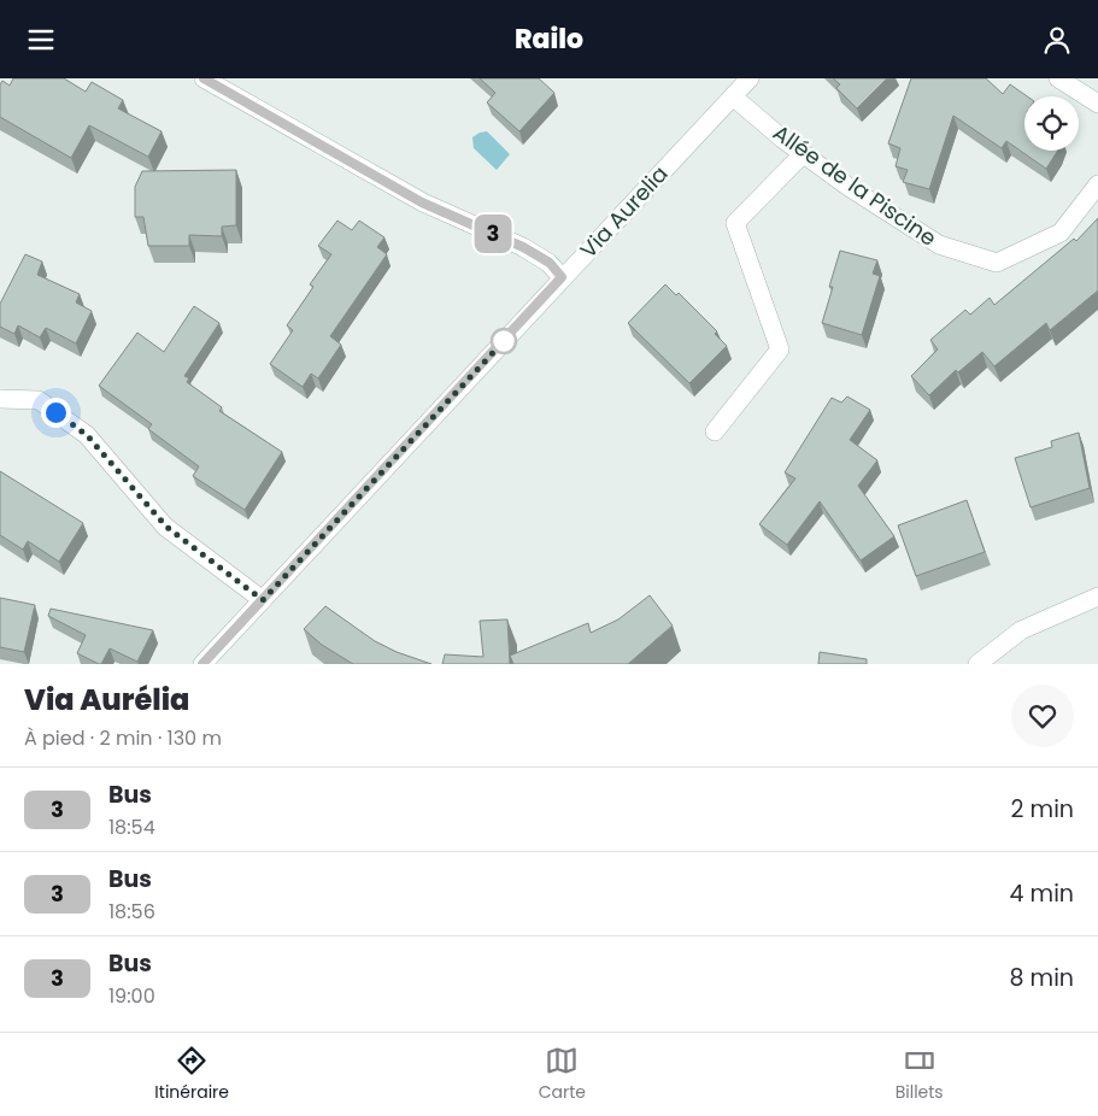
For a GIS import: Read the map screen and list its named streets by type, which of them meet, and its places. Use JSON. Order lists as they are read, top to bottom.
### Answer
{
  "streets": {
    "street": ["Allée de la Piscine", "Via Aurelia"]
  },
  "crossings": [
    ["Allée de la Piscine", "Via Aurelia"]
  ],
  "lines": ["bus line 3"],
  "page": {
    "header": "Railo",
    "on_map": "3",
    "heading": ["Via Aurélia", "À pied · 2 min · 130 m"],
    "list": [
      {
        "mark": "3",
        "name": "Bus",
        "note": "18:54",
        "value": "2 min"
      },
      {
        "mark": "3",
        "name": "Bus",
        "note": "18:56",
        "value": "4 min"
      },
      {
        "mark": "3",
        "name": "Bus",
        "note": "19:00",
        "value": "8 min"
      }
    ],
    "tabs": ["Itinéraire", "Carte", "Billets"]
  }
}
